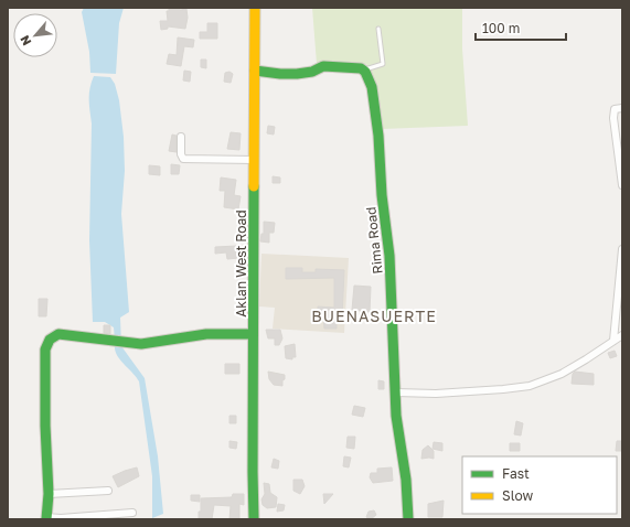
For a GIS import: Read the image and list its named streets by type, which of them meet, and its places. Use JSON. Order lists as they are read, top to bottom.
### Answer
{
  "streets": {
    "street": ["Rima Road", "Aklan West Road"]
  },
  "districts": ["BUENASUERTE"],
  "legend": ["Fast", "Slow"],
  "scale_bar": "100 m",
  "north": "bottom left"
}
